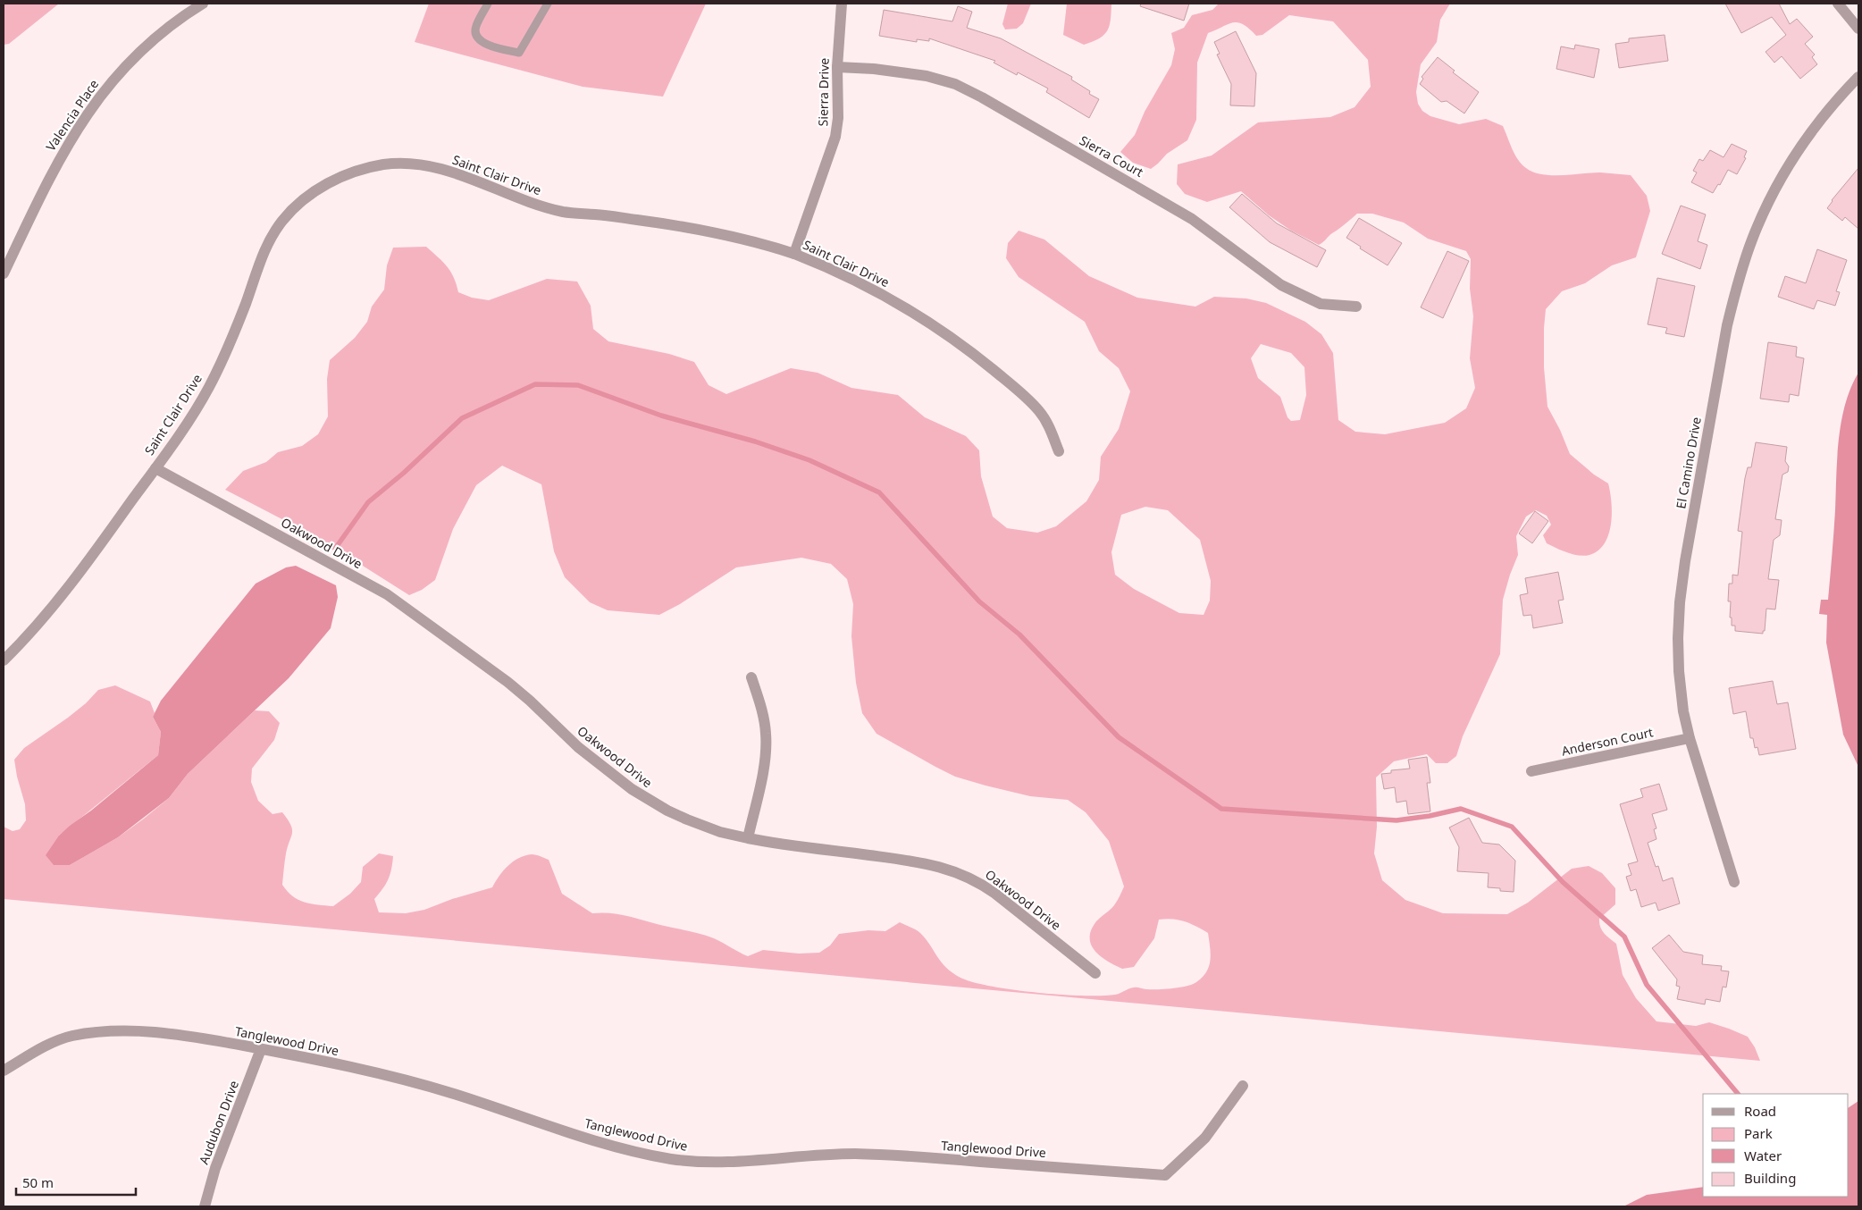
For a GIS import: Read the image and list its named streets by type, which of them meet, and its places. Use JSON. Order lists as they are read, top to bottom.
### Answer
{
  "streets": {
    "street": [
      "Sierra Drive",
      "Valencia Place",
      "Sierra Court",
      "Saint Clair Drive",
      "El Camino Drive",
      "Oakwood Drive",
      "Anderson Court",
      "Tanglewood Drive",
      "Audubon Drive"
    ]
  },
  "crossings": [
    ["Sierra Drive", "Sierra Court"],
    ["Sierra Drive", "Saint Clair Drive"],
    ["Saint Clair Drive", "Oakwood Drive"],
    ["El Camino Drive", "Anderson Court"],
    ["Tanglewood Drive", "Audubon Drive"]
  ],
  "legend": [
    "Road",
    "Park",
    "Water",
    "Building"
  ],
  "scale_bar": "50 m"
}
